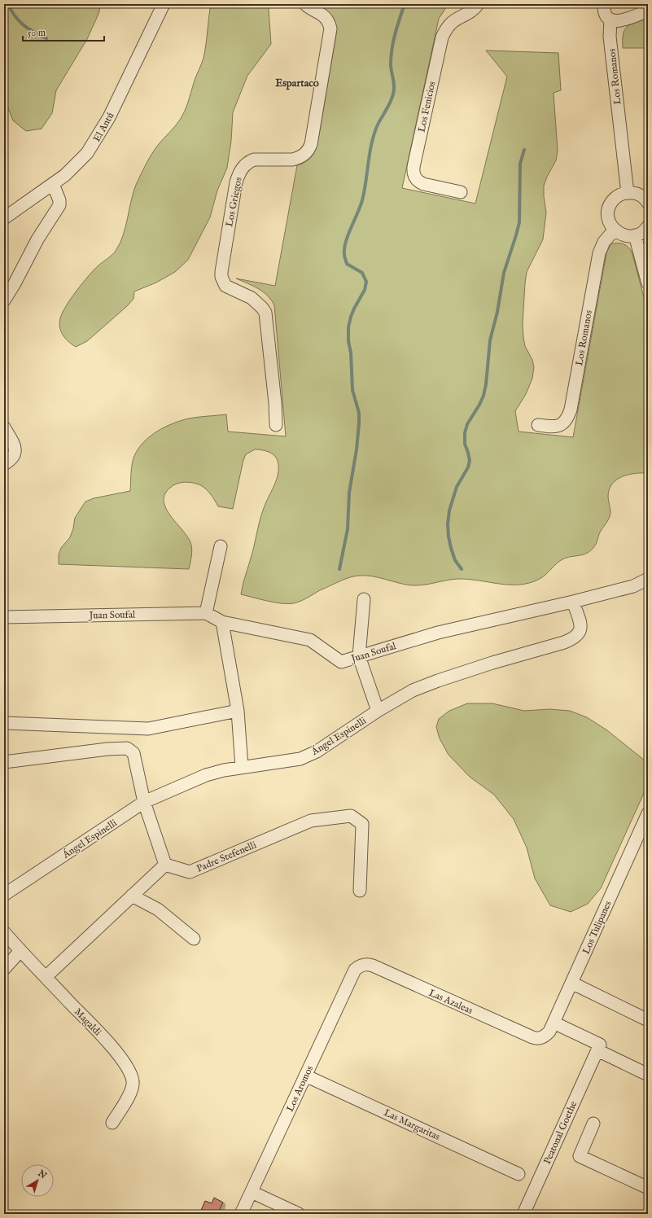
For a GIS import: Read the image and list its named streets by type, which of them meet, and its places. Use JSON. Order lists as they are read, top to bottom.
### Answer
{
  "streets": {
    "street": [
      "Los Romanos",
      "Los Fenicios",
      "El Antú",
      "Los Griegos",
      "Juan Soufal",
      "Ángel Espinelli",
      "Padre Stefenelli",
      "Los Tulipanes",
      "Las Azaleas",
      "Magaldi",
      "Los Aromos",
      "Las Margaritas",
      "Peatonal Goethe"
    ]
  },
  "crossings": [
    ["Juan Soufal", "Ángel Espinelli"],
    ["Los Tulipanes", "Las Azaleas"],
    ["Las Azaleas", "Los Aromos"],
    ["Los Aromos", "Las Margaritas"]
  ],
  "districts": ["Espartaco"],
  "scale_bar": "50 m",
  "north": "top right"
}
